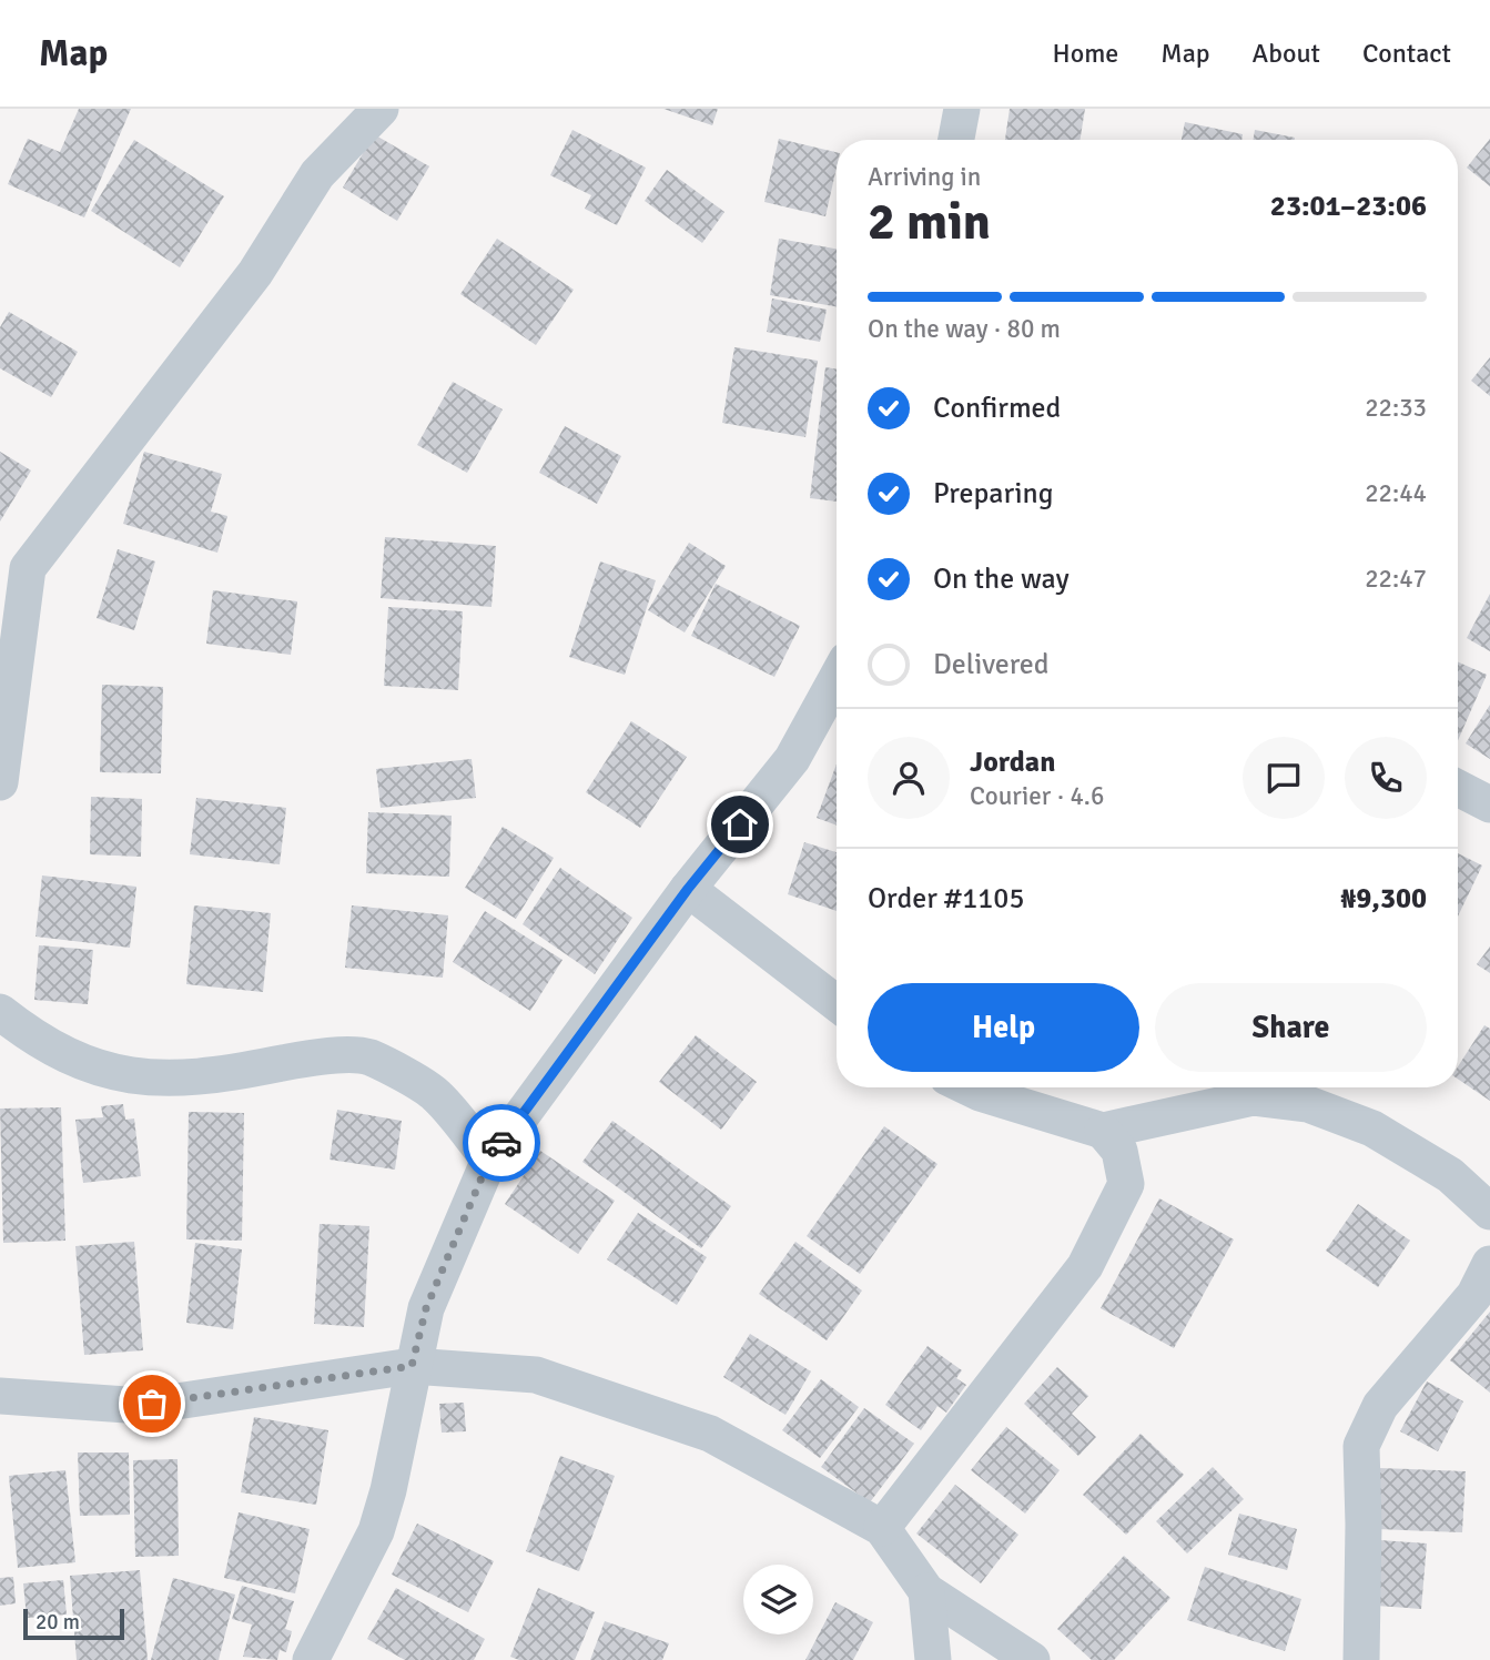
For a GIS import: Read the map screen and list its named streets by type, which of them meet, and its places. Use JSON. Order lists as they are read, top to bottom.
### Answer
{
  "scale_bar": "20 m",
  "page": {
    "header": "Map",
    "nav": [
      "Home",
      "Map",
      "About",
      "Contact"
    ],
    "heading": ["2 min", "Arriving in", "23:01–23:06"],
    "panel": [
      "Jordan",
      "Courier · 4.6",
      "Order #1105",
      "₦9,300"
    ],
    "bar": "On the way · 80 m",
    "list": [
      ["Confirmed", "22:33"],
      ["Preparing", "22:44"],
      ["On the way", "22:47"],
      "Delivered"
    ],
    "buttons": ["Help", "Share"],
    "scale": "20 m"
  }
}
